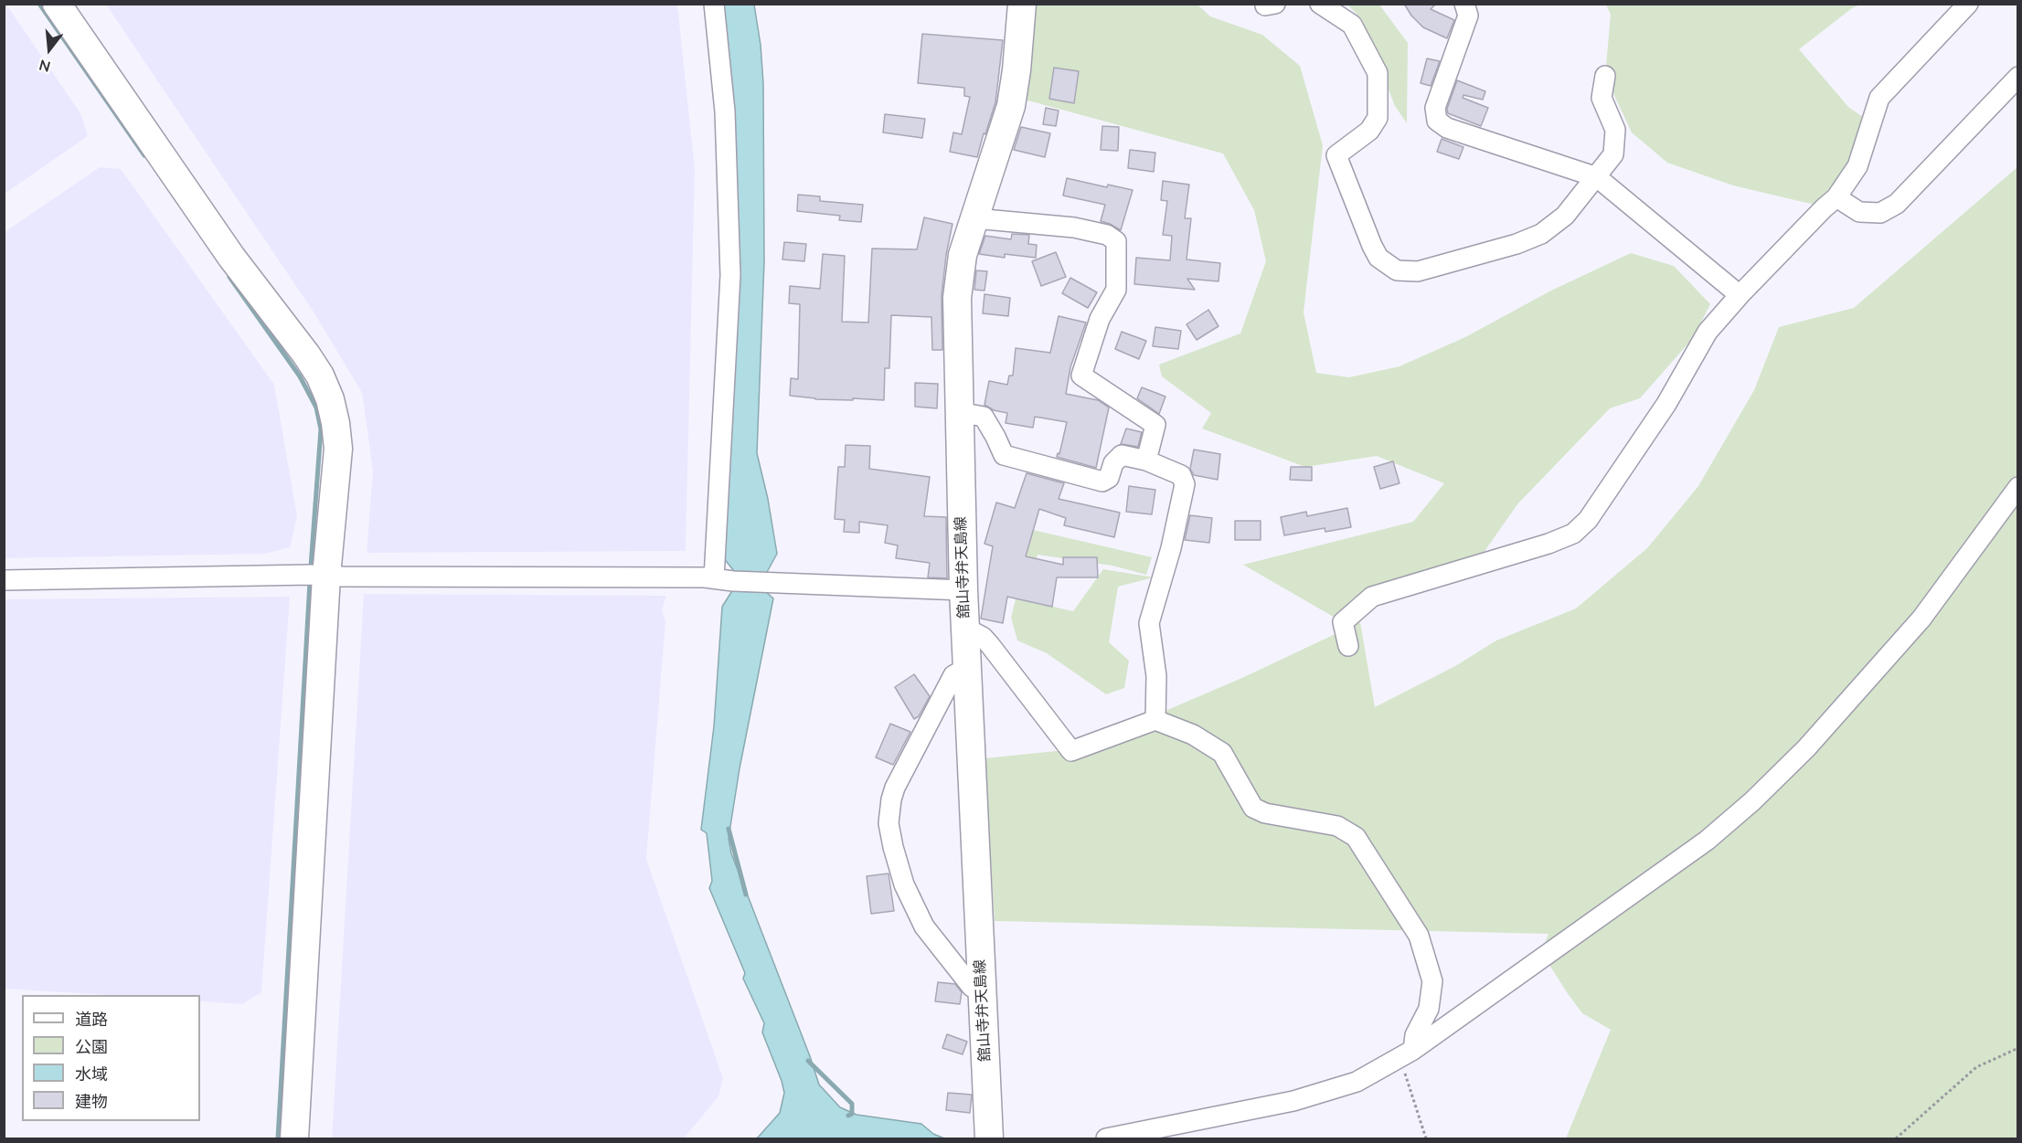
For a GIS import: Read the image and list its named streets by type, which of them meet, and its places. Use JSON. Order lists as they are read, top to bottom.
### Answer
{
  "streets": {
    "street": ["舘山寺弁天島線"]
  },
  "legend": [
    "道路",
    "公園",
    "水域",
    "建物"
  ],
  "north": "bottom"
}
